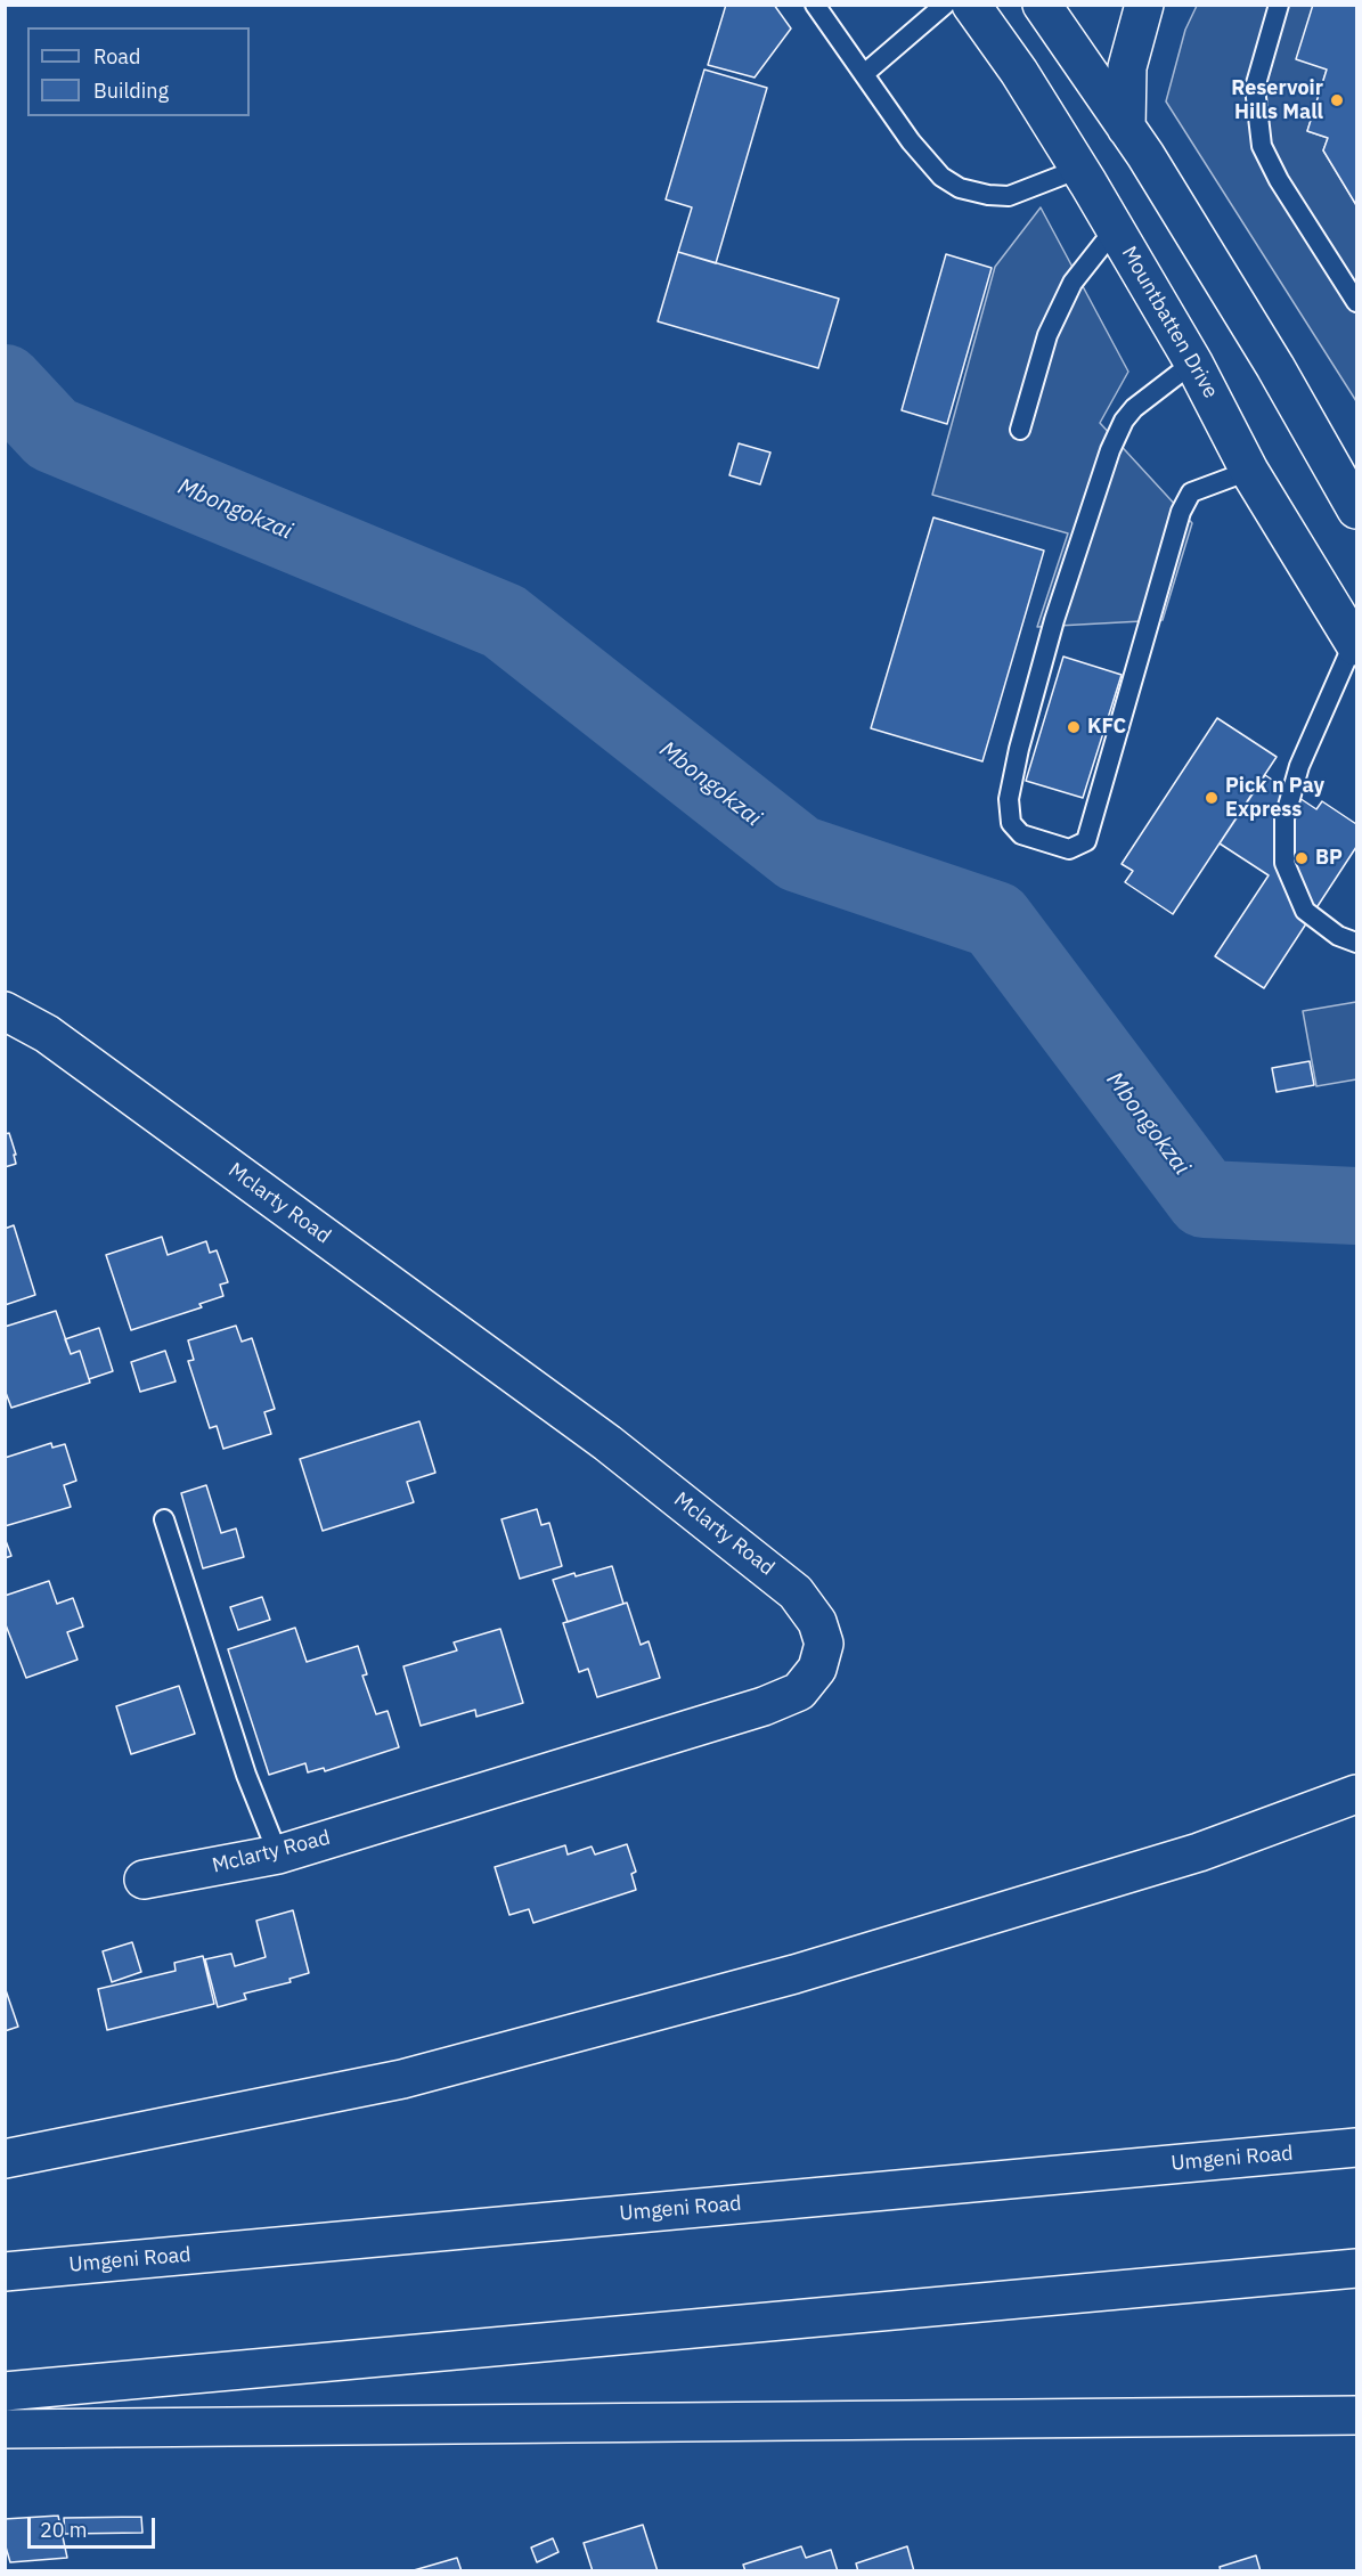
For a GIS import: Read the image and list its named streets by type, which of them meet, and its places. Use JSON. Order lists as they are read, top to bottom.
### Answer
{
  "streets": {
    "main road": ["Mountbatten Drive", "Mclarty Road", "Umgeni Road"]
  },
  "water": ["Mbongokzai"],
  "places": [
    "Reservoir Hills Mall",
    "KFC",
    "Pick n Pay Express",
    "BP"
  ],
  "legend": ["Road", "Building"],
  "scale_bar": "20 m"
}
